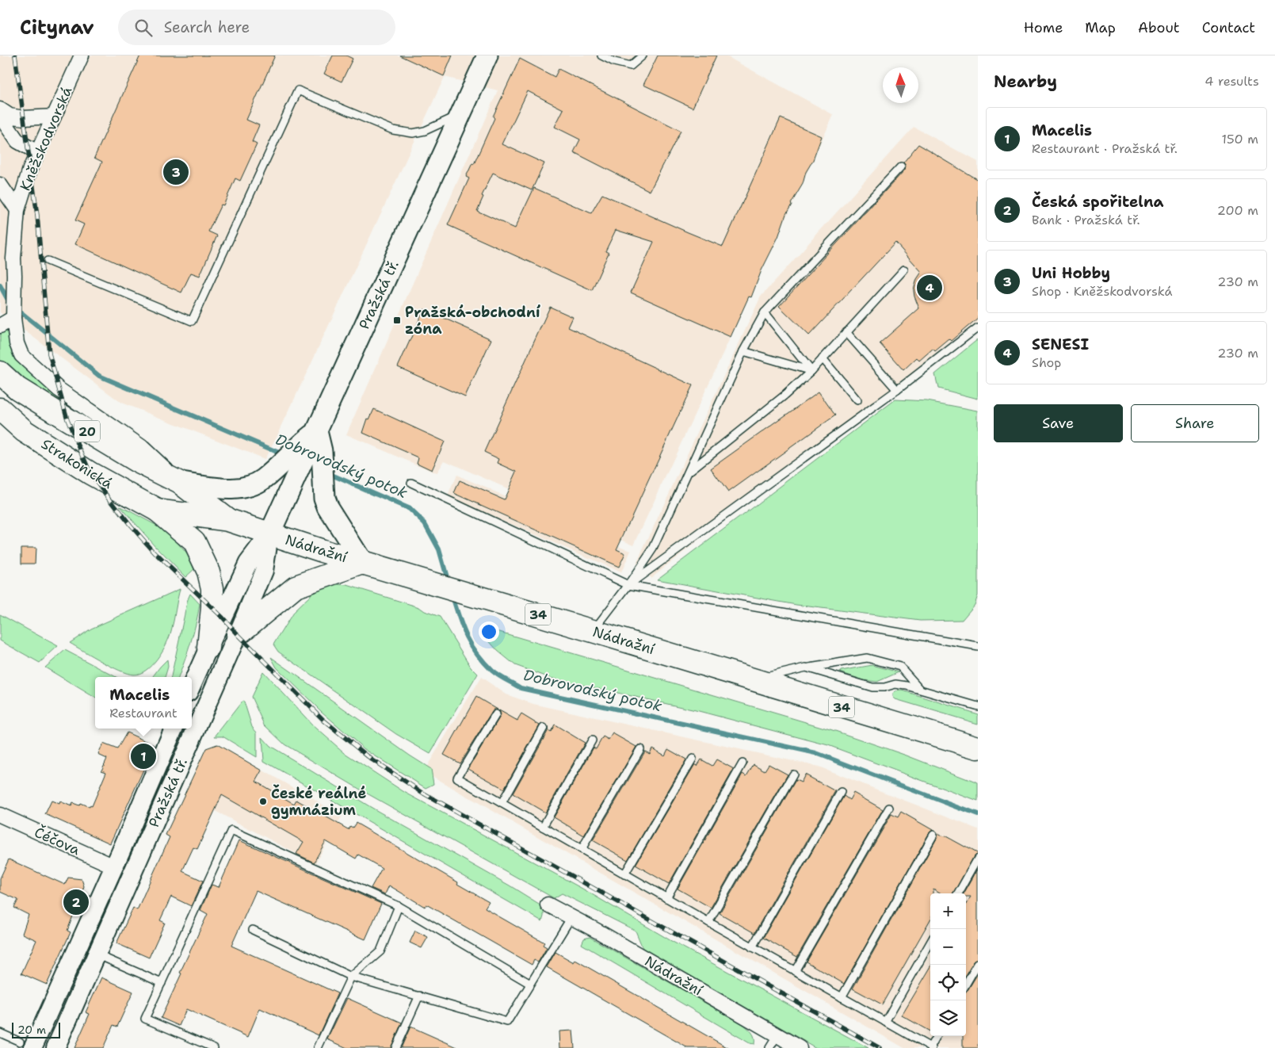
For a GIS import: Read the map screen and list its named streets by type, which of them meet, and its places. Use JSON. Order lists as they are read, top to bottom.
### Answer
{
  "streets": {
    "main road": [
      "Pražská tř.",
      "20",
      "Strakonická",
      "Nádražní",
      "34"
    ],
    "street": ["Kněžskodvorská", "Čéčova"]
  },
  "crossings": [
    ["Kněžskodvorská", "20"],
    ["Pražská tř.", "Nádražní"],
    ["Pražská tř.", "Čéčova"],
    ["20", "Strakonická"]
  ],
  "water": ["Dobrovodský potok"],
  "places": {
    "transit": ["Pražská-obchodní zóna"],
    "other": ["České reálné gymnázium"]
  },
  "scale_bar": "20 m",
  "north": "top",
  "page": {
    "header": "Citynav",
    "search": "Search here",
    "nav": [
      "Home",
      "Map",
      "About",
      "Contact"
    ],
    "heading": ["Nearby", "4 results"],
    "list": [
      {
        "mark": "1",
        "name": "Macelis",
        "note": "Restaurant · Pražská tř.",
        "value": "150 m"
      },
      {
        "mark": "2",
        "name": "Česká spořitelna",
        "note": "Bank · Pražská tř.",
        "value": "200 m"
      },
      {
        "mark": "3",
        "name": "Uni Hobby",
        "note": "Shop · Kněžskodvorská",
        "value": "230 m"
      },
      {
        "mark": "4",
        "name": "SENESI",
        "note": "Shop",
        "value": "230 m"
      }
    ],
    "pins": [
      "3",
      "4",
      "1",
      "2"
    ],
    "buttons": ["Save", "Share"],
    "popup": ["Macelis", "Restaurant"],
    "map_buttons": ["+", "−"],
    "scale": "20 m"
  }
}
